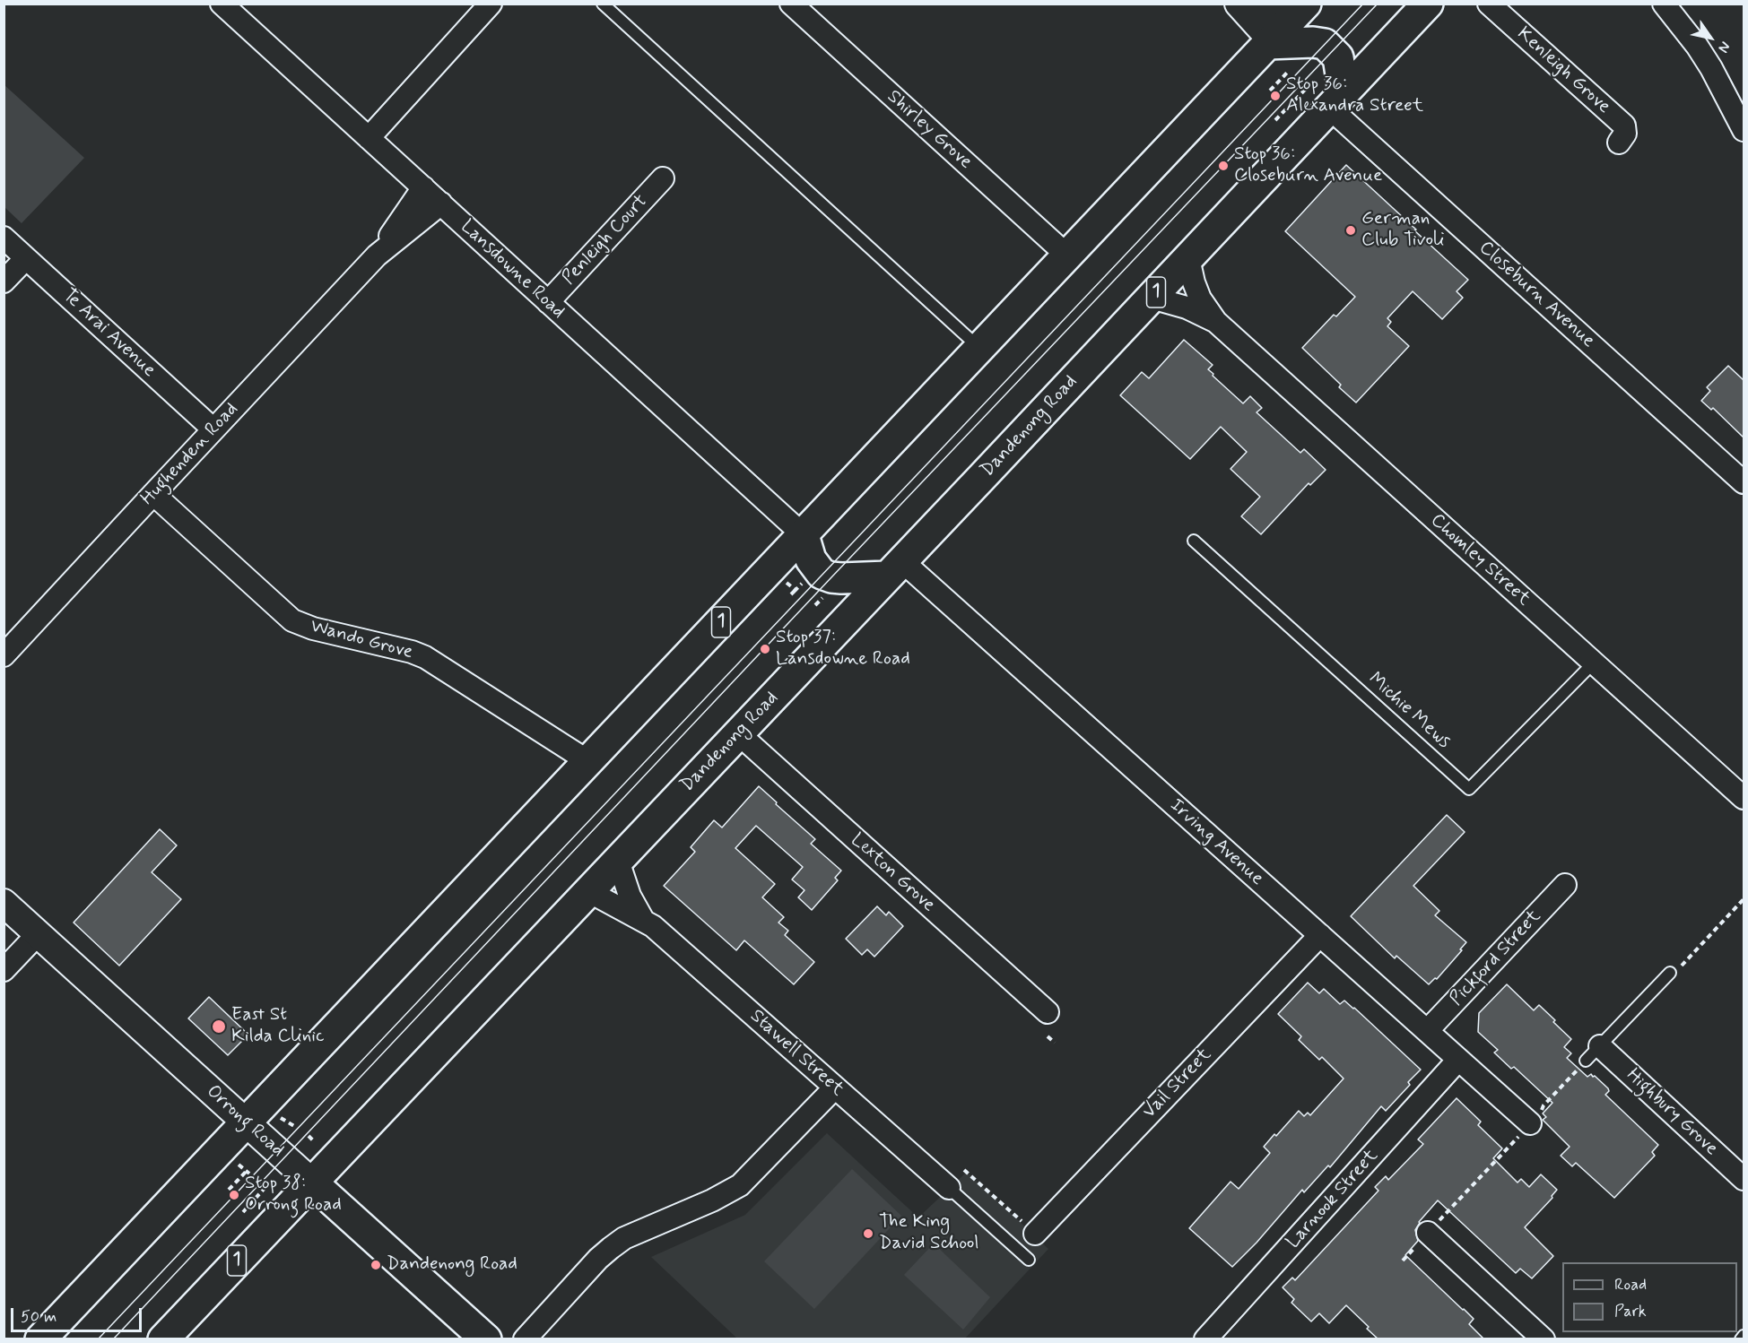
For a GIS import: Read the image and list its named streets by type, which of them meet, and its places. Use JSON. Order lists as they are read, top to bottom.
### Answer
{
  "streets": {
    "main road": ["1", "Dandenong Road", "Orrong Road"],
    "street": [
      "Kenleigh Grove",
      "Shirley Grove",
      "Penleigh Court",
      "Lansdowne Road",
      "Closeburn Avenue",
      "Te Arai Avenue",
      "Hughenden Road",
      "Chomley Street",
      "Wando Grove",
      "Irving Avenue",
      "Lexton Grove",
      "Pickford Street",
      "Stawell Street",
      "Vail Street",
      "Highbury Grove",
      "Larnook Street"
    ],
    "lane": ["Michie Mews"]
  },
  "crossings": [
    ["Shirley Grove", "1"],
    ["Penleigh Court", "Lansdowne Road"],
    ["Lansdowne Road", "1"],
    ["Lansdowne Road", "Hughenden Road"],
    ["1", "Wando Grove"],
    ["1", "Orrong Road"],
    ["Closeburn Avenue", "Dandenong Road"],
    ["Te Arai Avenue", "Hughenden Road"],
    ["Dandenong Road", "Chomley Street"],
    ["Dandenong Road", "Irving Avenue"],
    ["Dandenong Road", "Lexton Grove"],
    ["Dandenong Road", "Stawell Street"],
    ["Dandenong Road", "Orrong Road"],
    ["Hughenden Road", "Wando Grove"],
    ["Chomley Street", "Michie Mews"],
    ["Irving Avenue", "Pickford Street"],
    ["Irving Avenue", "Vail Street"],
    ["Irving Avenue", "Larnook Street"]
  ],
  "places": [
    "Stop 36: Alexandra Street",
    "Stop 36: Closeburn Avenue",
    "German Club Tivoli",
    "Stop 37: Lansdowne Road",
    "East St Kilda Clinic",
    "Stop 38: Orrong Road",
    "The King David School",
    "Dandenong Road"
  ],
  "legend": ["Road", "Park"],
  "scale_bar": "50 m",
  "north": "bottom right"
}
